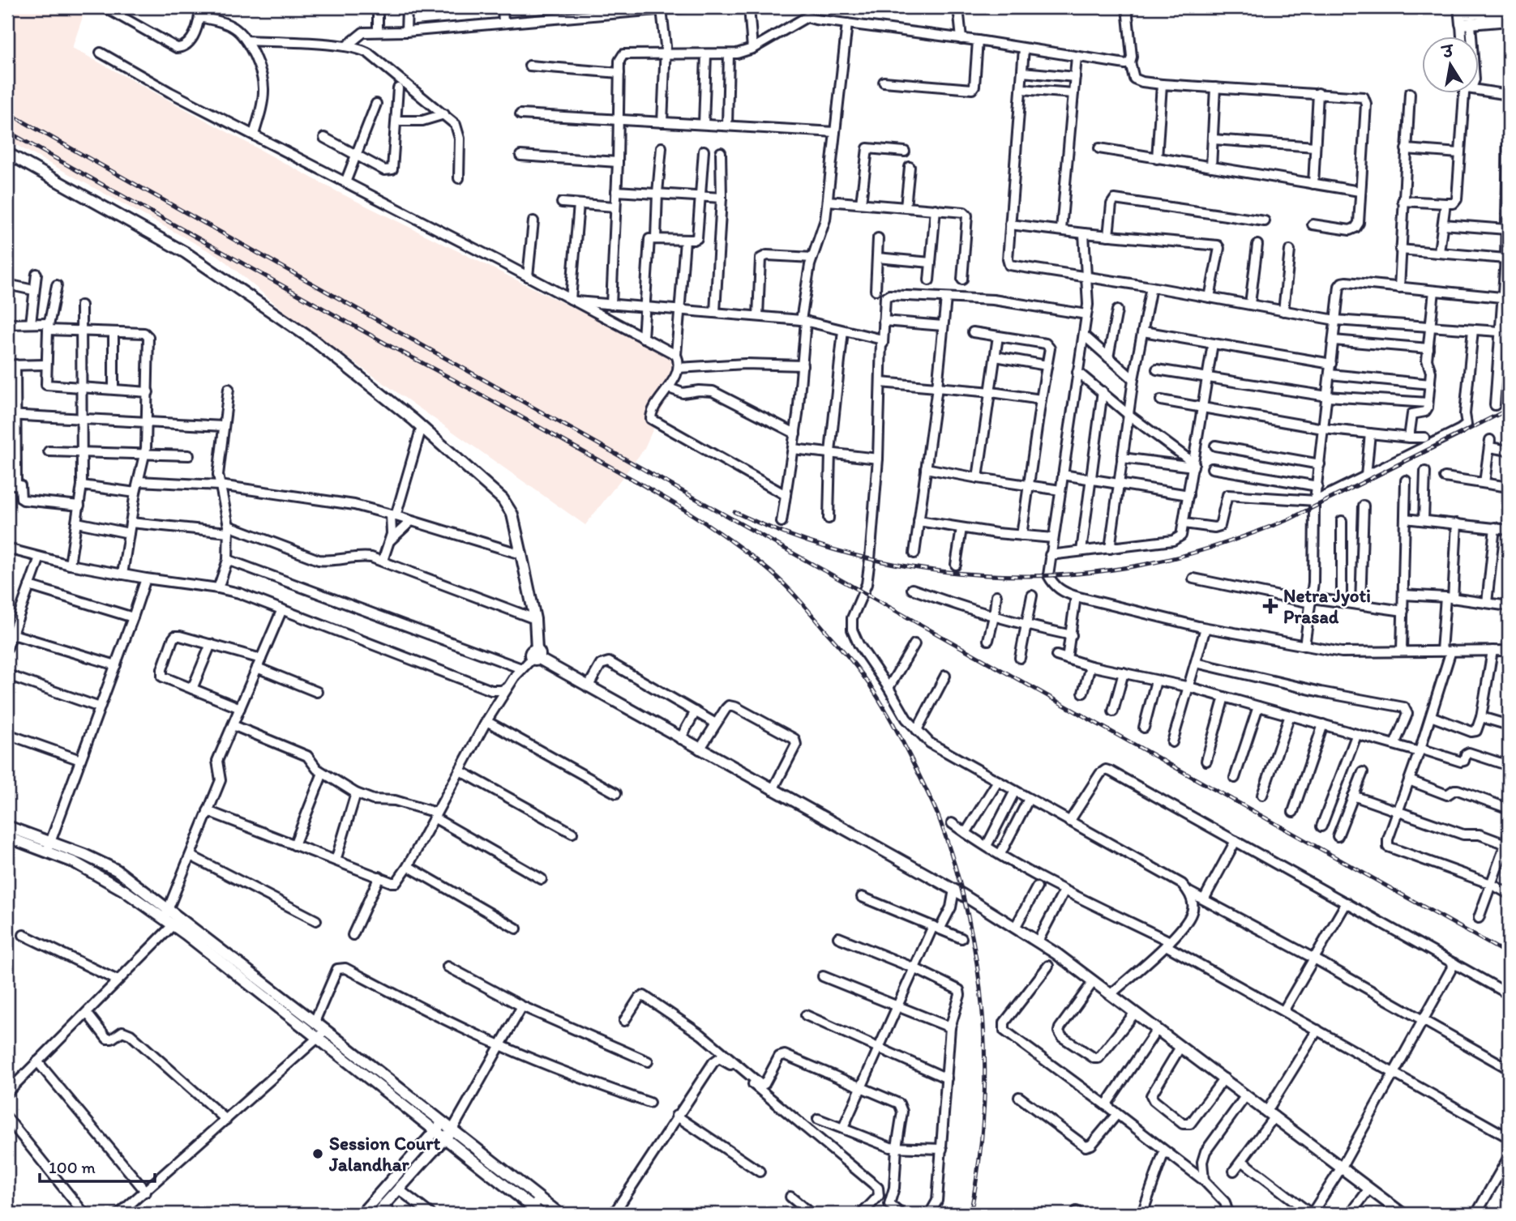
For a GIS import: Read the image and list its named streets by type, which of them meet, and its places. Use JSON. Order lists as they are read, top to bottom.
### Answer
{
  "places": {
    "health": ["Netra Jyoti Prasad"],
    "other": ["Session Court Jalandhar"]
  },
  "scale_bar": "100 m",
  "north": "top"
}
